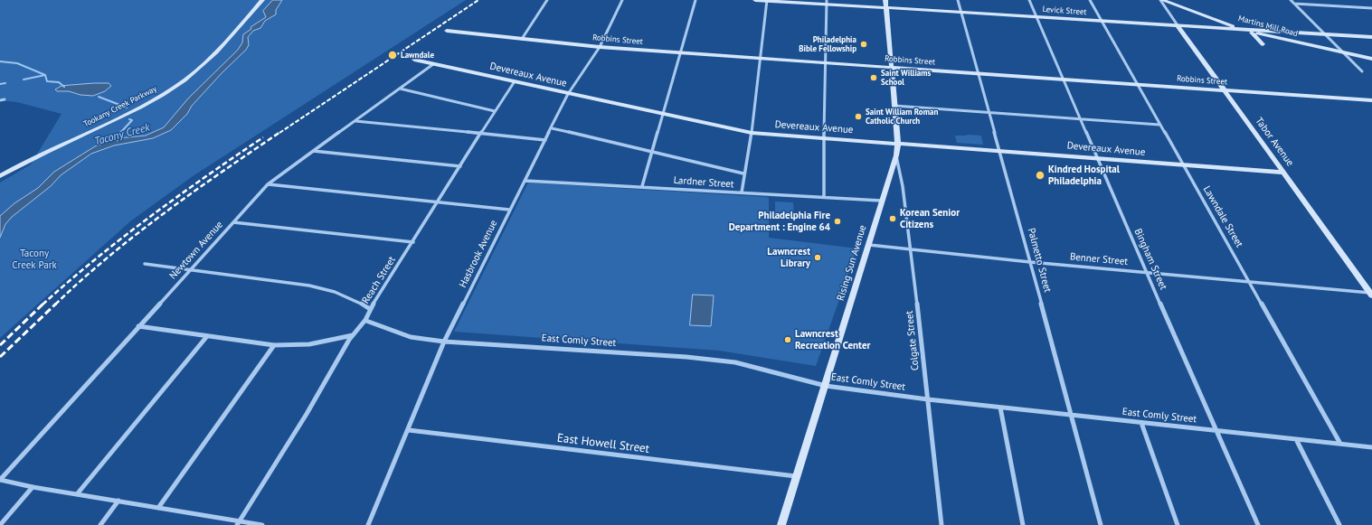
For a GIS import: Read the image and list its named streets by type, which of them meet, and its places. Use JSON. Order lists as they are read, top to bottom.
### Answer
{
  "streets": {
    "street": [
      "Levick Street",
      "Martins Mill Road",
      "Robbins Street",
      "Devereaux Avenue",
      "Tookany Creek Parkway",
      "Tabor Avenue",
      "Lardner Street",
      "Lawndale Street",
      "Newtown Avenue",
      "Hasbrook Avenue",
      "Benner Street",
      "Bingham Street",
      "Palmetto Street",
      "Rising Sun Avenue",
      "Reach Street",
      "East Comly Street",
      "Colgate Street",
      "East Howell Street"
    ]
  },
  "crossings": [
    ["Levick Street", "Martins Mill Road"],
    ["Levick Street", "Tabor Avenue"],
    ["Levick Street", "Lawndale Street"],
    ["Levick Street", "Bingham Street"],
    ["Levick Street", "Palmetto Street"],
    ["Levick Street", "Rising Sun Avenue"],
    ["Martins Mill Road", "Tabor Avenue"],
    ["Robbins Street", "Tabor Avenue"],
    ["Robbins Street", "Lawndale Street"],
    ["Robbins Street", "Hasbrook Avenue"],
    ["Robbins Street", "Bingham Street"],
    ["Robbins Street", "Palmetto Street"],
    ["Robbins Street", "Rising Sun Avenue"],
    ["Devereaux Avenue", "Tabor Avenue"],
    ["Devereaux Avenue", "Lawndale Street"],
    ["Devereaux Avenue", "Newtown Avenue"],
    ["Devereaux Avenue", "Hasbrook Avenue"],
    ["Devereaux Avenue", "Bingham Street"],
    ["Devereaux Avenue", "Palmetto Street"],
    ["Devereaux Avenue", "Rising Sun Avenue"],
    ["Devereaux Avenue", "Reach Street"],
    ["Tabor Avenue", "Benner Street"],
    ["Lardner Street", "Hasbrook Avenue"],
    ["Lardner Street", "Rising Sun Avenue"],
    ["Lawndale Street", "Benner Street"],
    ["Lawndale Street", "East Comly Street"],
    ["Newtown Avenue", "Reach Street"],
    ["Hasbrook Avenue", "East Comly Street"],
    ["Hasbrook Avenue", "East Howell Street"],
    ["Benner Street", "Bingham Street"],
    ["Benner Street", "Palmetto Street"],
    ["Benner Street", "Rising Sun Avenue"],
    ["Benner Street", "Colgate Street"],
    ["Bingham Street", "East Comly Street"],
    ["Palmetto Street", "East Comly Street"],
    ["Rising Sun Avenue", "East Comly Street"],
    ["Rising Sun Avenue", "Colgate Street"],
    ["Rising Sun Avenue", "East Howell Street"],
    ["Reach Street", "East Comly Street"],
    ["East Comly Street", "Colgate Street"]
  ],
  "water": ["Tacony Creek"],
  "parks": ["Tacony Creek Park"],
  "places": [
    "Philadelphia Bible Fellowship",
    "Lawndale",
    "Saint Williams School",
    "Saint William Roman Catholic Church",
    "Kindred Hospital Philadelphia",
    "Korean Senior Citizens",
    "Philadelphia Fire Department : Engine 64",
    "Lawncrest Library",
    "Lawncrest Recreation Center"
  ]
}
